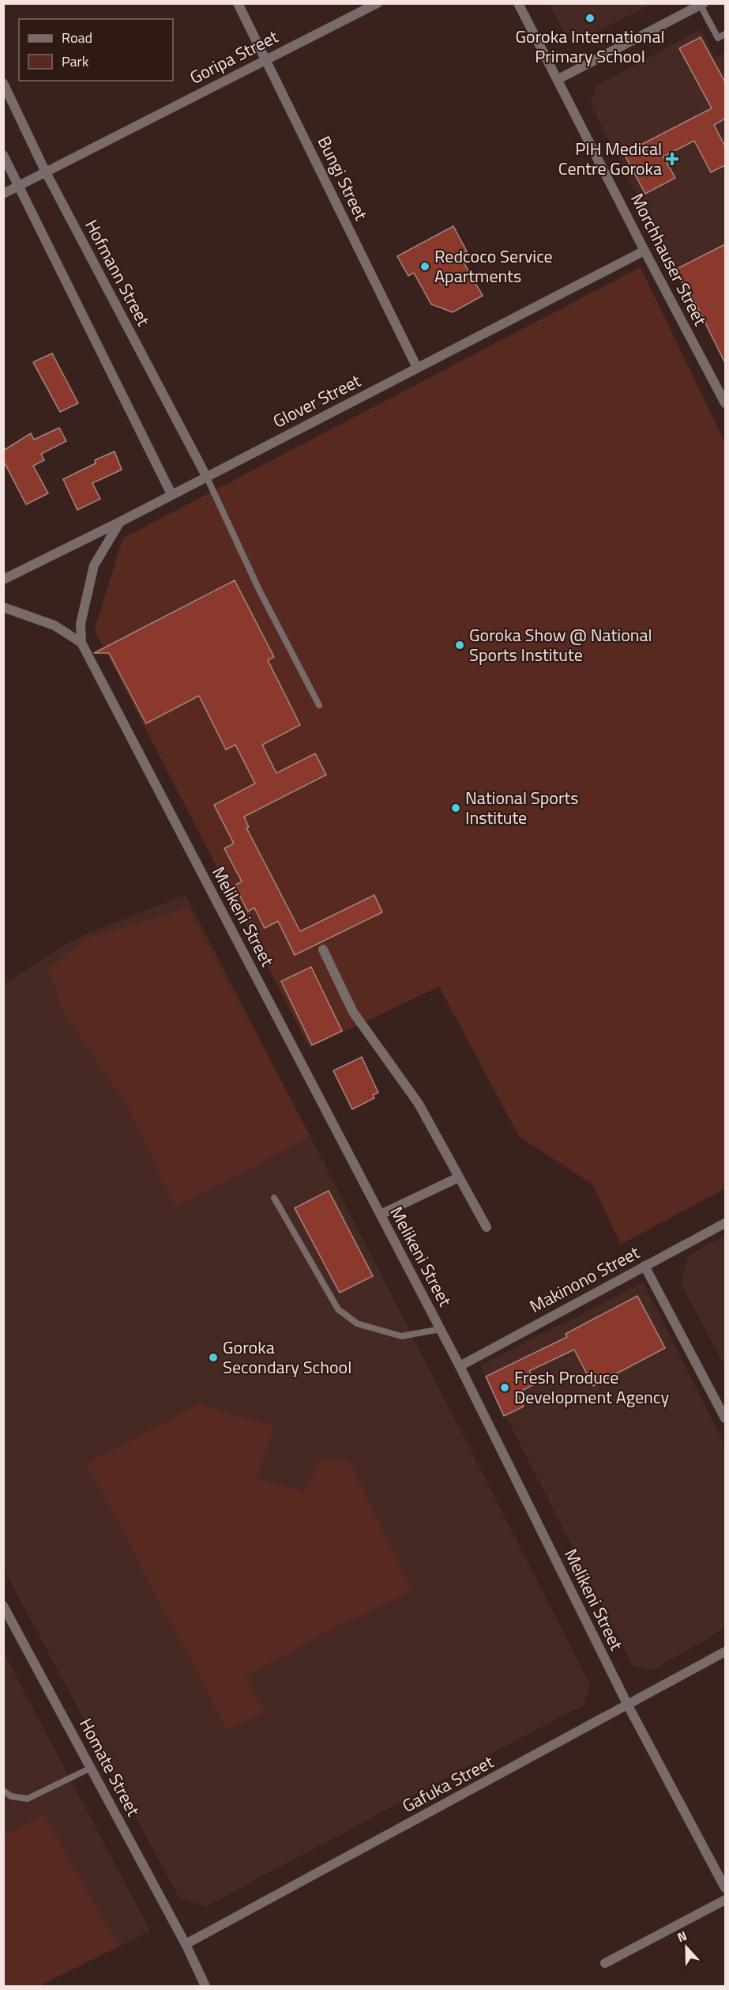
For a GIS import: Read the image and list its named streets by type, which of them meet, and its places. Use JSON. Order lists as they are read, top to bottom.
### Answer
{
  "streets": {
    "street": [
      "Goripa Street",
      "Bungi Street",
      "Morchhauser Street",
      "Hofmann Street",
      "Glover Street",
      "Melikeni Street",
      "Makinono Street",
      "Homate Street",
      "Gafuka Street"
    ]
  },
  "crossings": [
    ["Goripa Street", "Bungi Street"],
    ["Goripa Street", "Hofmann Street"],
    ["Bungi Street", "Glover Street"],
    ["Morchhauser Street", "Glover Street"],
    ["Hofmann Street", "Glover Street"],
    ["Glover Street", "Melikeni Street"],
    ["Melikeni Street", "Makinono Street"],
    ["Melikeni Street", "Gafuka Street"],
    ["Homate Street", "Gafuka Street"]
  ],
  "places": {
    "other": [
      "Goroka International Primary School",
      "Redcoco Service Apartments",
      "Goroka Show @ National Sports Institute",
      "National Sports Institute",
      "Goroka Secondary School",
      "Fresh Produce Development Agency"
    ],
    "health": ["PIH Medical Centre Goroka"]
  },
  "legend": ["Road", "Park"],
  "north": "top"
}
